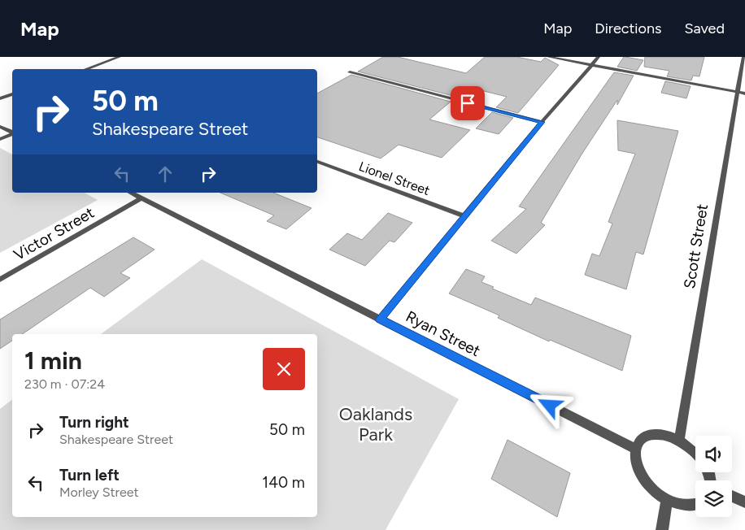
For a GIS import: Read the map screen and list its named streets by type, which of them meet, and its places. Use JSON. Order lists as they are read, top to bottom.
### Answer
{
  "streets": {
    "street": [
      "Lionel Street",
      "Victor Street",
      "Scott Street",
      "Ryan Street"
    ]
  },
  "crossings": [
    ["Victor Street", "Ryan Street"]
  ],
  "parks": ["Oaklands Park"],
  "page": {
    "header": "Map",
    "nav": ["Map", "Directions", "Saved"],
    "turn": ["50 m", "Shakespeare Street"],
    "heading": ["1 min", "230 m · 07:24"],
    "list": [
      {
        "name": "Turn right",
        "note": "Shakespeare Street",
        "value": "50 m"
      },
      {
        "name": "Turn left",
        "note": "Morley Street",
        "value": "140 m"
      }
    ]
  }
}
